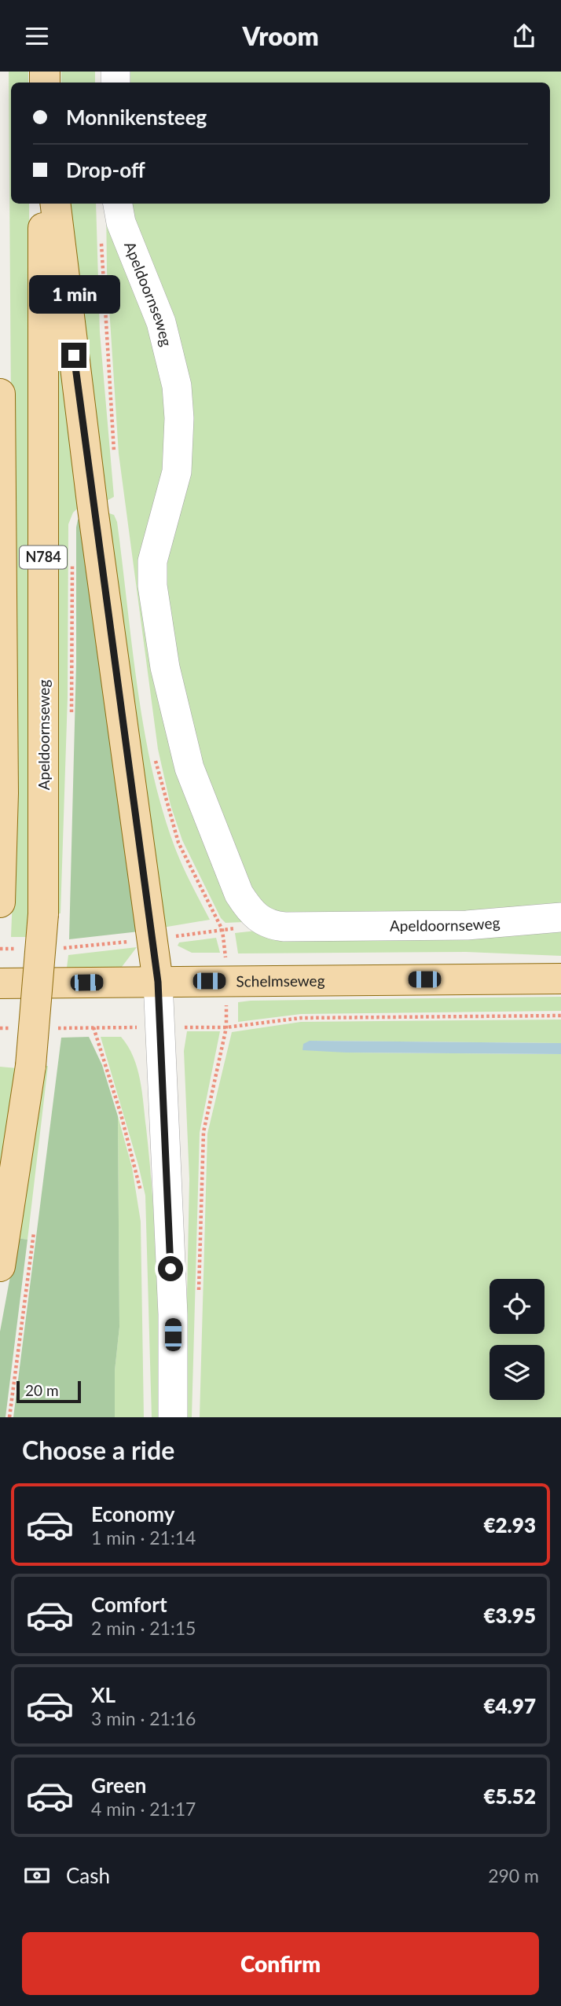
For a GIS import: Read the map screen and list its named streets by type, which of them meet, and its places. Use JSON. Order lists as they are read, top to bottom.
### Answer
{
  "streets": {
    "main road": ["Apeldoornseweg", "N784", "Schelmseweg"]
  },
  "scale_bar": "20 m",
  "page": {
    "header": "Vroom",
    "banner": ["Monnikensteeg", "Drop-off"],
    "bubble": "1 min",
    "scale": "20 m",
    "heading": "Choose a ride",
    "list": [
      {
        "name": "Economy",
        "note": "1 min · 21:14",
        "value": "€2.93"
      },
      {
        "name": "Comfort",
        "note": "2 min · 21:15",
        "value": "€3.95"
      },
      {
        "name": "XL",
        "note": "3 min · 21:16",
        "value": "€4.97"
      },
      {
        "name": "Green",
        "note": "4 min · 21:17",
        "value": "€5.52"
      }
    ],
    "pay": ["Cash", "290 m"],
    "buttons": "Confirm"
  }
}
